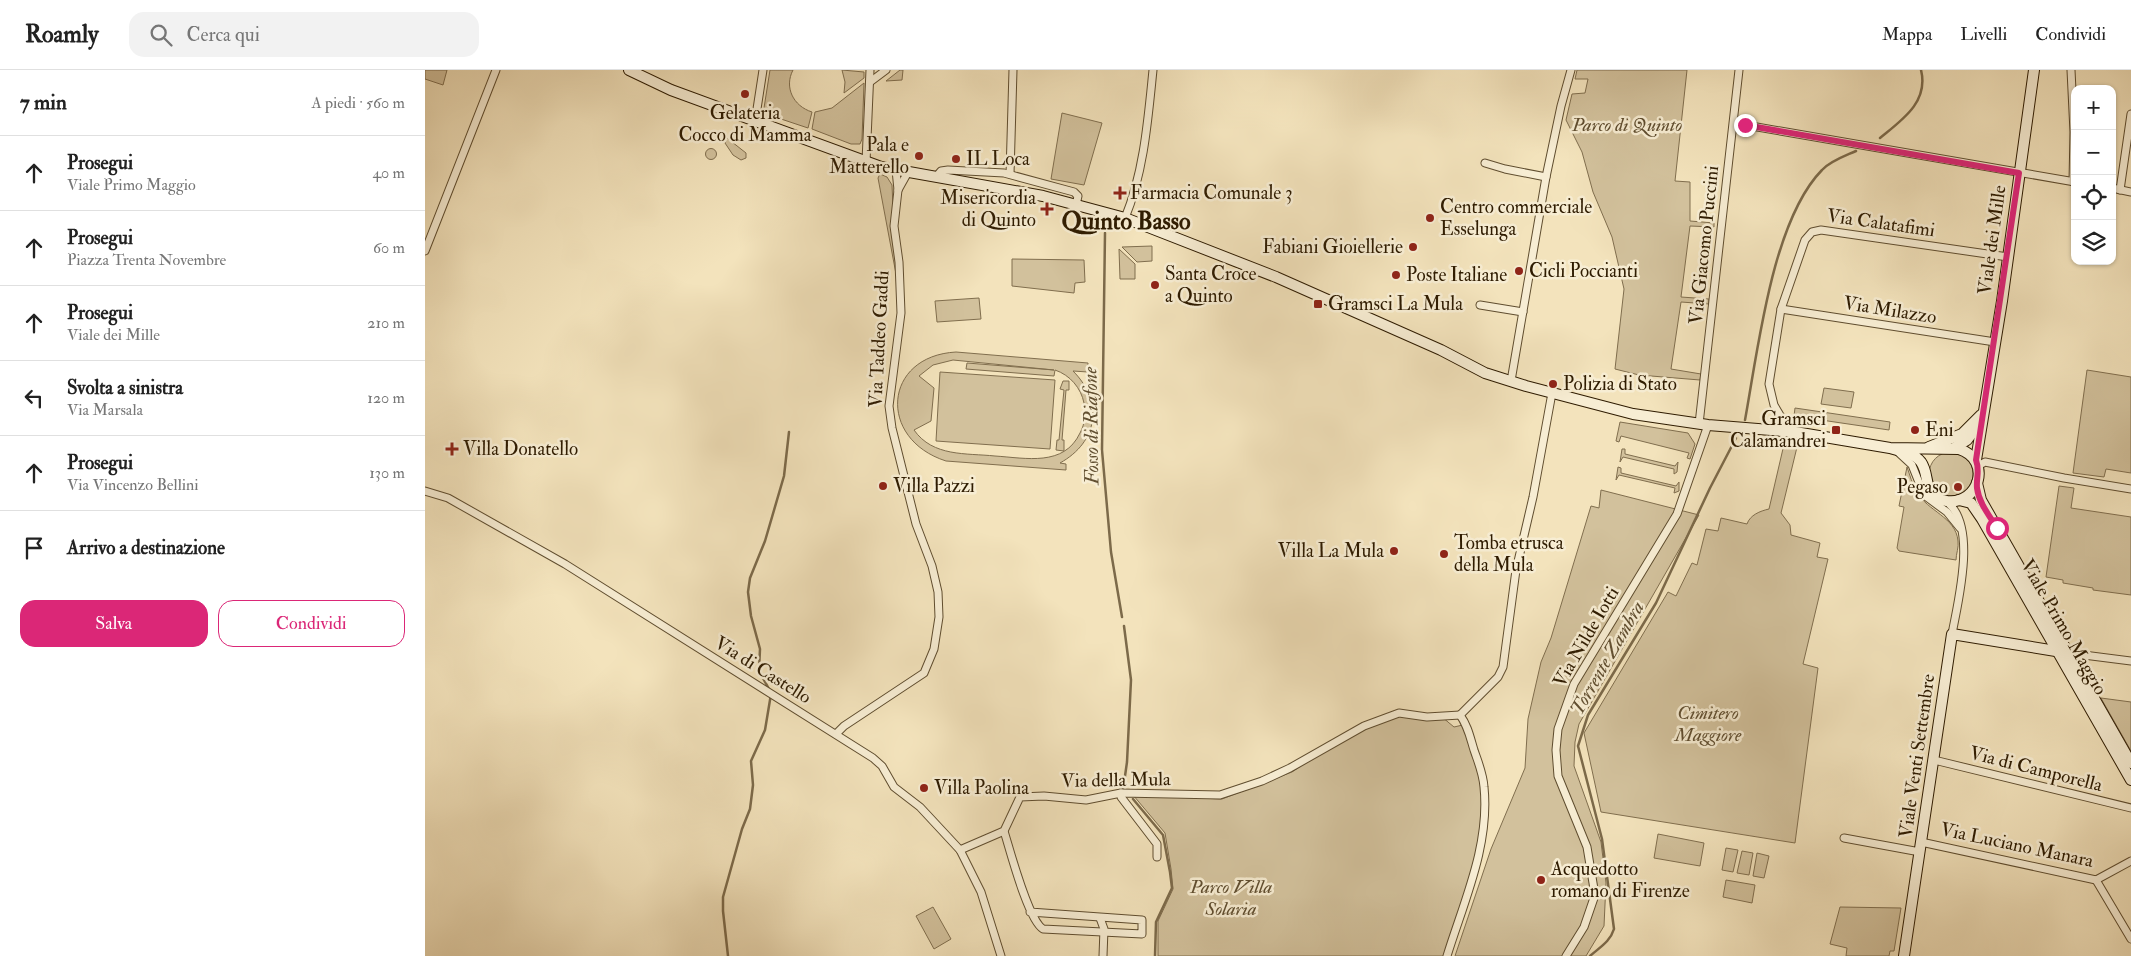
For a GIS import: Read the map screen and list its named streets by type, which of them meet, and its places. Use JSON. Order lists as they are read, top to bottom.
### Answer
{
  "streets": {
    "main road": ["Viale dei Mille", "Viale Primo Maggio", "Viale Venti Settembre"],
    "street": [
      "Via Calatafimi",
      "Via Giacomo Puccini",
      "Via Milazzo",
      "Via Taddeo Gaddi",
      "Via Nilde Iotti",
      "Via di Castello",
      "Via di Camporella",
      "Via della Mula",
      "Via Luciano Manara"
    ]
  },
  "crossings": [
    ["Via Calatafimi", "Viale dei Mille"],
    ["Via Calatafimi", "Via Milazzo"],
    ["Viale dei Mille", "Via Milazzo"],
    ["Via Giacomo Puccini", "Via Nilde Iotti"],
    ["Via Taddeo Gaddi", "Via di Castello"],
    ["Viale Primo Maggio", "Viale Venti Settembre"],
    ["Viale Venti Settembre", "Via di Camporella"],
    ["Viale Venti Settembre", "Via Luciano Manara"]
  ],
  "districts": ["Quinto Basso"],
  "water": ["Fosso di Riafone", "Torrente Zambra"],
  "parks": ["Parco di Quinto", "Cimitero Maggiore", "Parco Villa Solaria"],
  "places": {
    "other": [
      "Gelateria Cocco di Mamma",
      "Pala e Matterello",
      "IL Loca",
      "Centro commerciale Esselunga",
      "Fabiani Gioiellerie",
      "Cicli Poccianti",
      "Poste Italiane",
      "Santa Croce a Quinto",
      "Polizia di Stato",
      "Eni",
      "Villa Pazzi",
      "Pegaso",
      "Villa La Mula",
      "Tomba etrusca della Mula",
      "Villa Paolina",
      "Acquedotto romano di Firenze"
    ],
    "health": ["Farmacia Comunale 3", "Misericordia di Quinto", "Villa Donatello"],
    "transit": ["Gramsci La Mula", "Gramsci Calamandrei"]
  },
  "page": {
    "header": "Roamly",
    "search": "Cerca qui",
    "nav": ["Mappa", "Livelli", "Condividi"],
    "heading": ["7 min", "A piedi · 560 m"],
    "map_buttons": ["+", "−"],
    "list": [
      ["Prosegui", "Viale Primo Maggio", "40 m"],
      ["Prosegui", "Piazza Trenta Novembre", "60 m"],
      ["Prosegui", "Viale dei Mille", "210 m"],
      ["Svolta a sinistra", "Via Marsala", "120 m"],
      ["Prosegui", "Via Vincenzo Bellini", "130 m"],
      "Arrivo a destinazione"
    ],
    "buttons": ["Salva", "Condividi"]
  }
}
